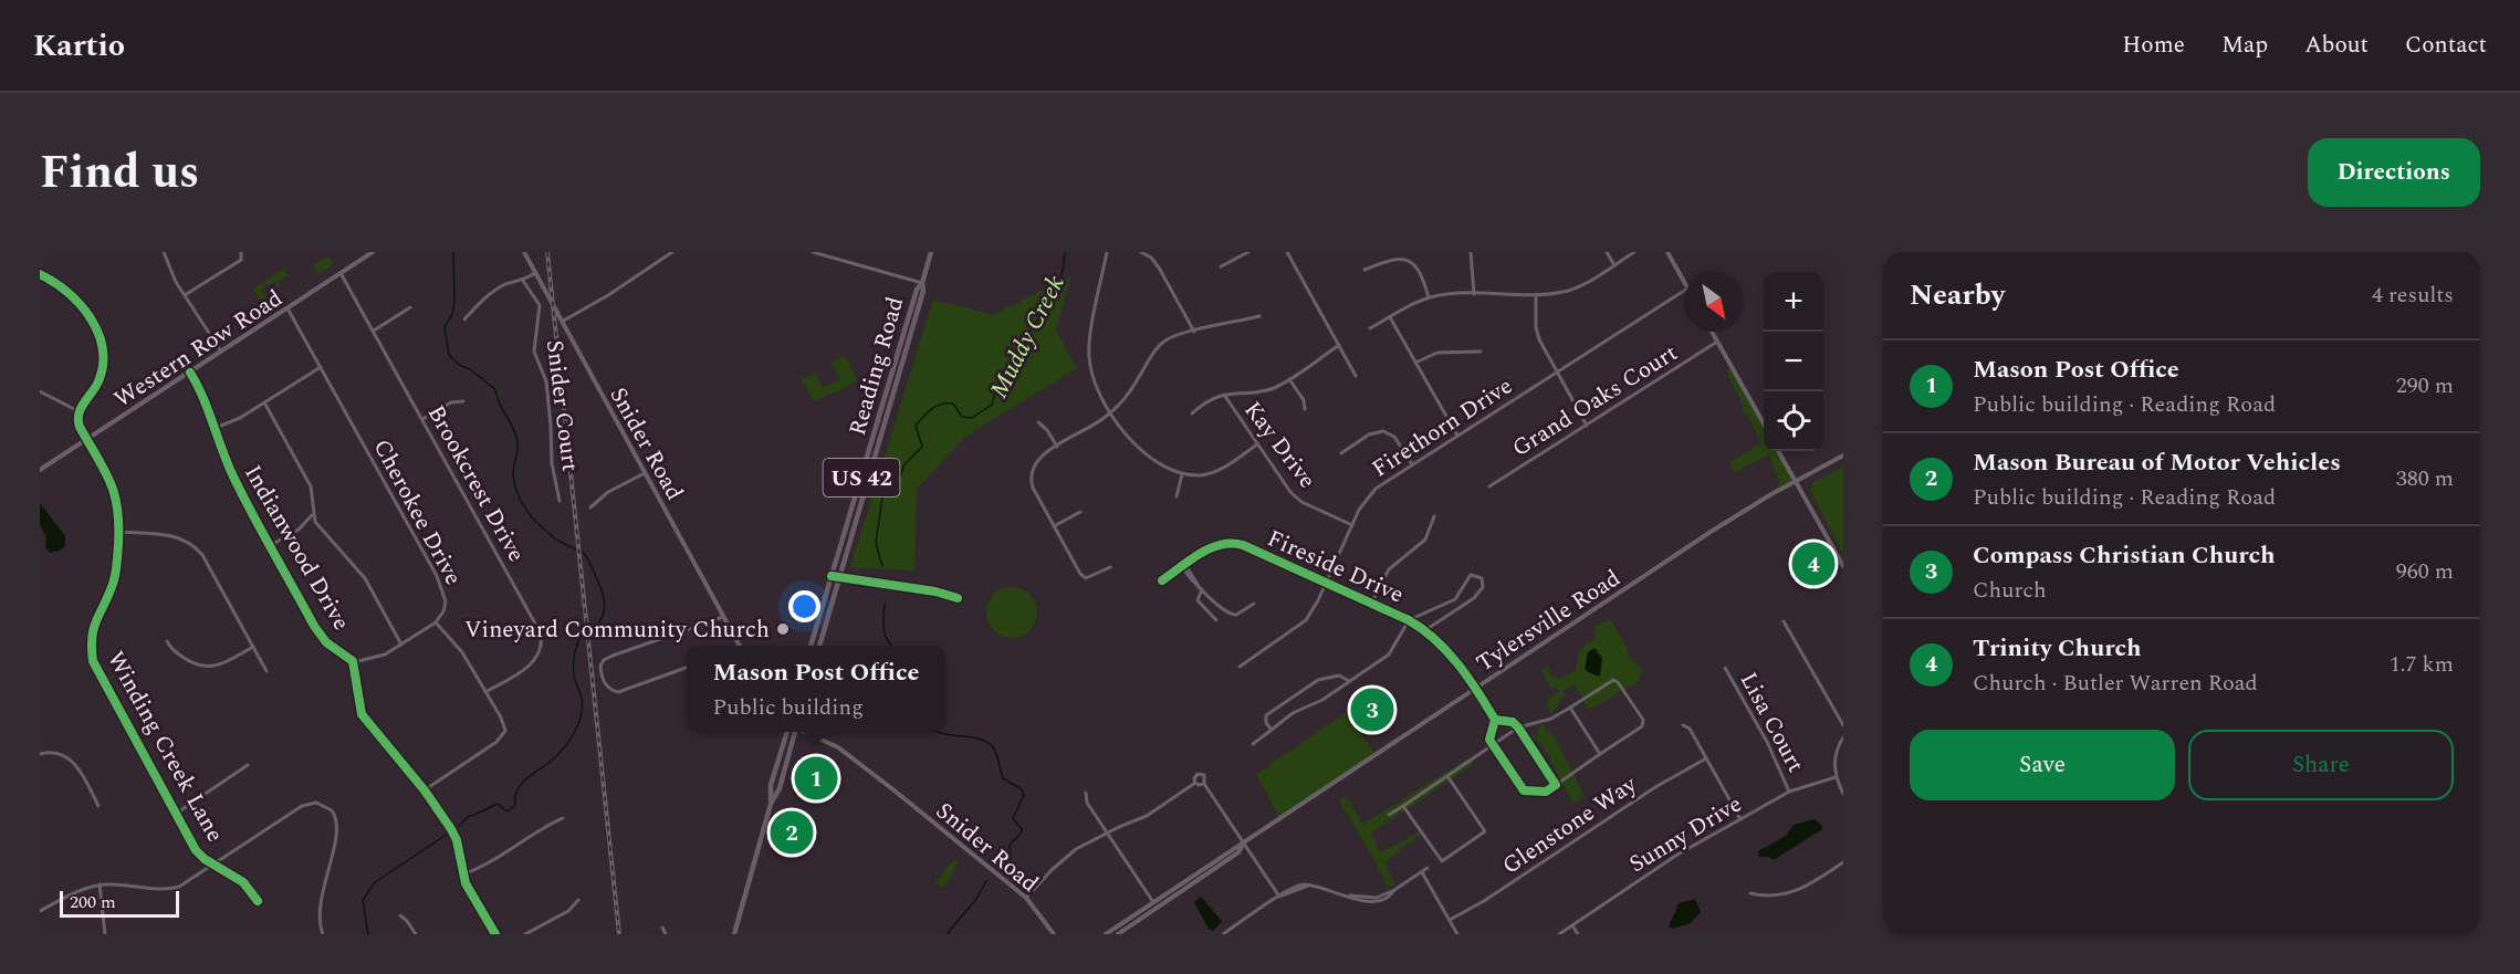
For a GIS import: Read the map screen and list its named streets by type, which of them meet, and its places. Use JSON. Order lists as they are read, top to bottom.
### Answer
{
  "streets": {
    "main road": [
      "Western Row Road",
      "Reading Road",
      "Snider Road",
      "US 42",
      "Tylersville Road"
    ],
    "street": [
      "Grand Oaks Court",
      "Snider Court",
      "Firethorn Drive",
      "Kay Drive",
      "Brookcrest Drive",
      "Cherokee Drive",
      "Indianwood Drive",
      "Fireside Drive",
      "Lisa Court",
      "Winding Creek Lane",
      "Glenstone Way",
      "Sunny Drive"
    ]
  },
  "crossings": [
    ["Western Row Road", "Brookcrest Drive"],
    ["Western Row Road", "Cherokee Drive"],
    ["Western Row Road", "Indianwood Drive"],
    ["Western Row Road", "Winding Creek Lane"],
    ["Firethorn Drive", "Kay Drive"],
    ["Firethorn Drive", "Fireside Drive"],
    ["Brookcrest Drive", "Cherokee Drive"],
    ["Fireside Drive", "Tylersville Road"],
    ["Lisa Court", "Sunny Drive"]
  ],
  "water": ["Muddy Creek"],
  "places": ["Vineyard Community Church"],
  "scale_bar": "200 m",
  "north": "bottom right",
  "page": {
    "header": "Kartio",
    "nav": [
      "Home",
      "Map",
      "About",
      "Contact"
    ],
    "title": "Find us",
    "buttons": [
      "Directions",
      ["Save", "Share"]
    ],
    "heading": ["Nearby", "4 results"],
    "map_buttons": ["+", "−"],
    "list": [
      {
        "mark": "1",
        "name": "Mason Post Office",
        "note": "Public building · Reading Road",
        "value": "290 m"
      },
      {
        "mark": "2",
        "name": "Mason Bureau of Motor Vehicles",
        "note": "Public building · Reading Road",
        "value": "380 m"
      },
      {
        "mark": "3",
        "name": "Compass Christian Church",
        "note": "Church",
        "value": "960 m"
      },
      {
        "mark": "4",
        "name": "Trinity Church",
        "note": "Church · Butler Warren Road",
        "value": "1.7 km"
      }
    ],
    "pins": [
      "4",
      "3",
      "1",
      "2"
    ],
    "popup": ["Mason Post Office", "Public building"],
    "scale": "200 m"
  }
}
